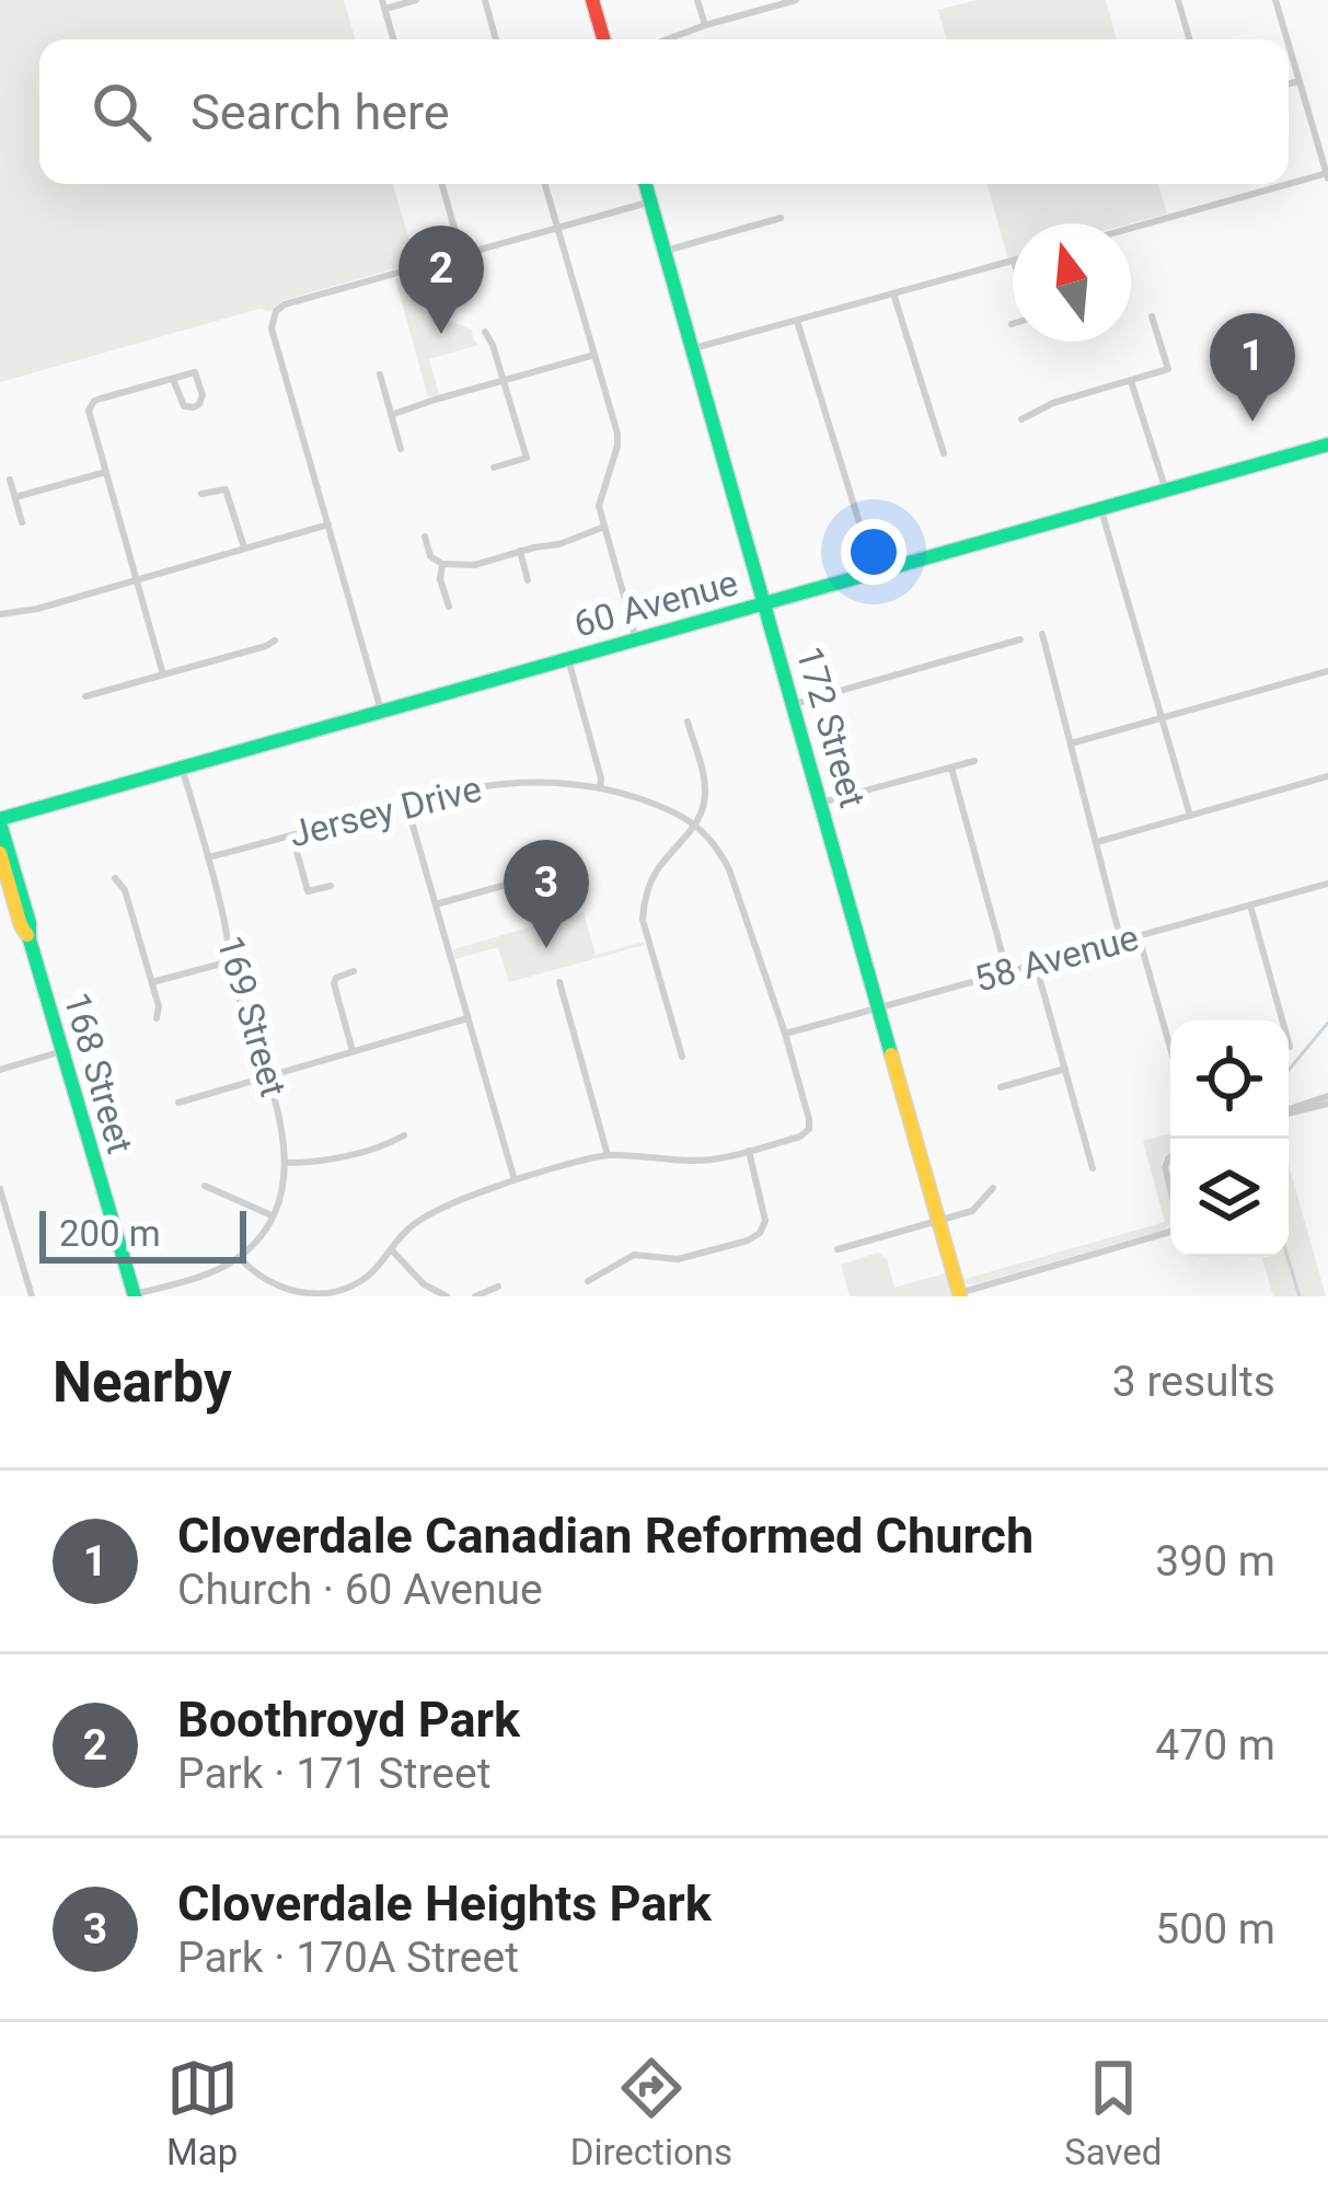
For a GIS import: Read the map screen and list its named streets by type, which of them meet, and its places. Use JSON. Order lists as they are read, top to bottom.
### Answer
{
  "streets": {
    "street": [
      "60 Avenue",
      "172 Street",
      "Jersey Drive",
      "58 Avenue",
      "169 Street",
      "168 Street"
    ]
  },
  "crossings": [
    ["60 Avenue", "172 Street"],
    ["60 Avenue", "169 Street"],
    ["60 Avenue", "168 Street"],
    ["172 Street", "58 Avenue"],
    ["Jersey Drive", "169 Street"]
  ],
  "scale_bar": "200 m",
  "north": "top",
  "page": {
    "search": "Search here",
    "pins": ["2", "1", "3"],
    "scale": "200 m",
    "heading": ["Nearby", "3 results"],
    "list": [
      {
        "mark": "1",
        "name": "Cloverdale Canadian Reformed Church",
        "note": "Church · 60 Avenue",
        "value": "390 m"
      },
      {
        "mark": "2",
        "name": "Boothroyd Park",
        "note": "Park · 171 Street",
        "value": "470 m"
      },
      {
        "mark": "3",
        "name": "Cloverdale Heights Park",
        "note": "Park · 170A Street",
        "value": "500 m"
      }
    ],
    "nav": ["Map", "Directions", "Saved"]
  }
}
